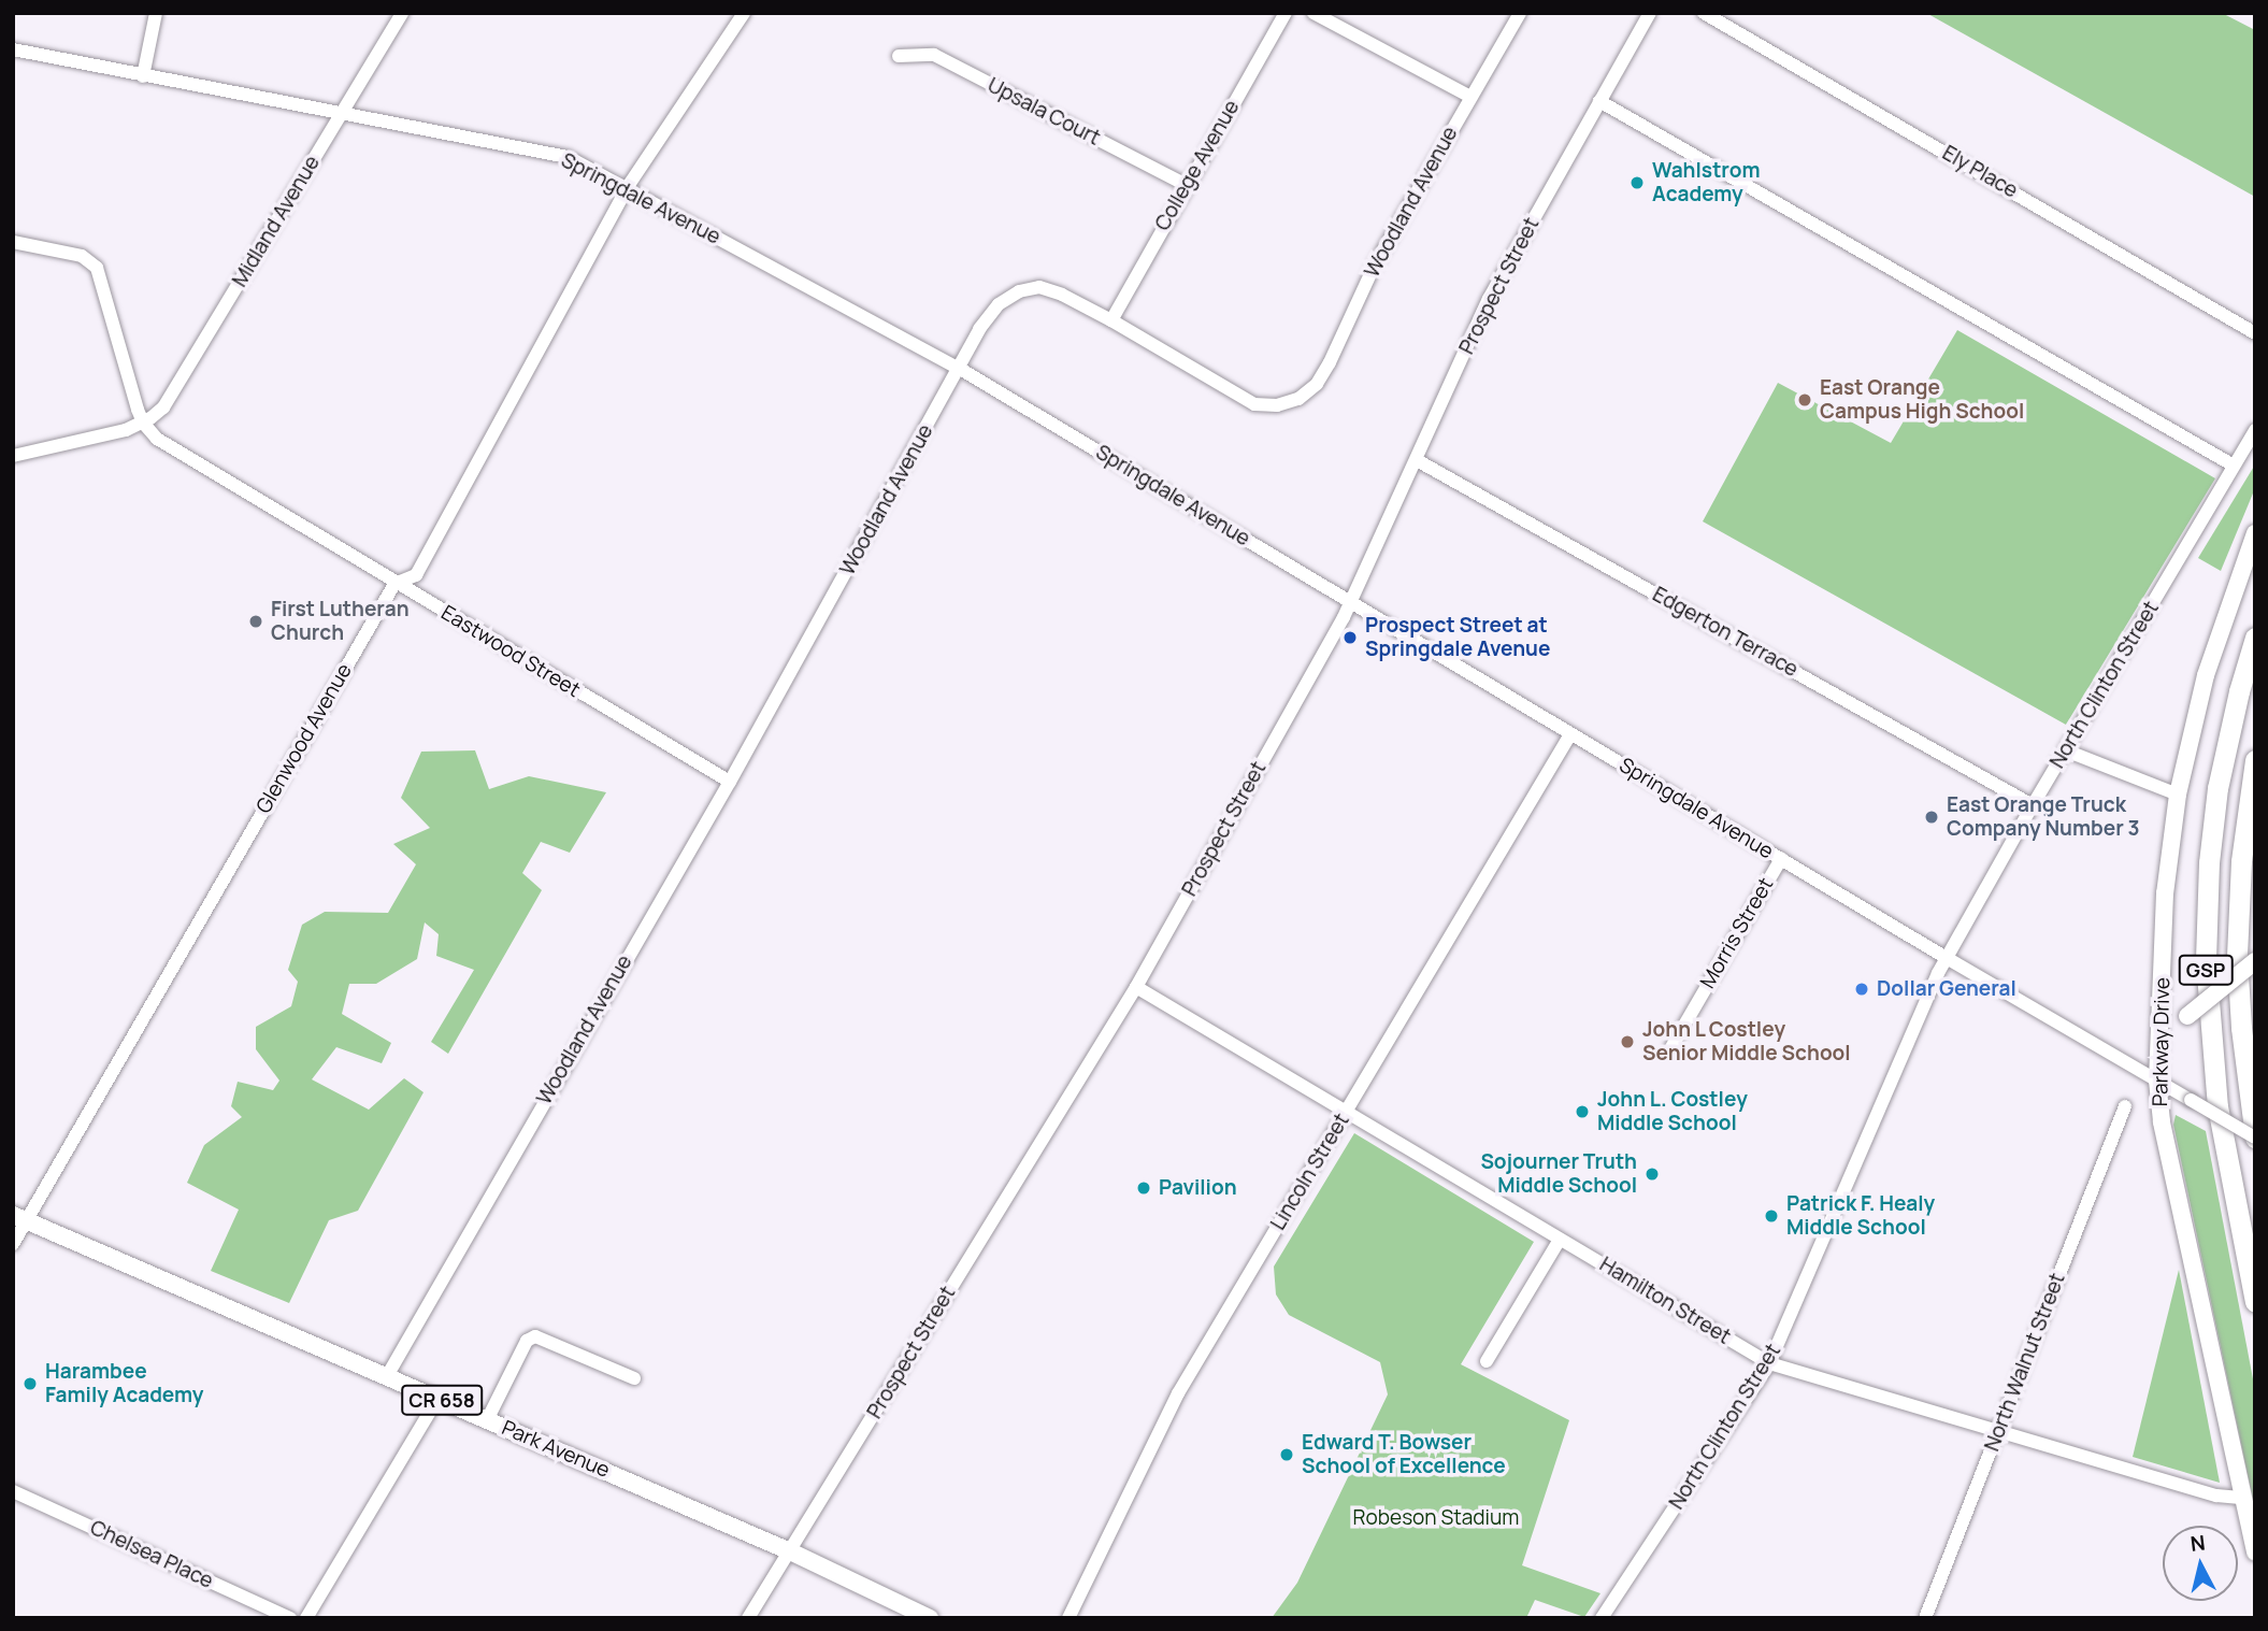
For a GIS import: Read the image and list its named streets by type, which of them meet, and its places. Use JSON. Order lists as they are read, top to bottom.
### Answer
{
  "streets": {
    "highway": ["GSP"],
    "main road": ["Parkway Drive", "CR 658", "Park Avenue"],
    "street": [
      "Upsala Court",
      "College Avenue",
      "Ely Place",
      "Springdale Avenue",
      "Woodland Avenue",
      "Midland Avenue",
      "Prospect Street",
      "Edgerton Terrace",
      "Eastwood Street",
      "North Clinton Street",
      "Glenwood Avenue",
      "Morris Street",
      "Lincoln Street",
      "Hamilton Street",
      "North Walnut Street",
      "Chelsea Place"
    ]
  },
  "crossings": [
    ["Upsala Court", "College Avenue"],
    ["College Avenue", "Woodland Avenue"],
    ["Springdale Avenue", "Woodland Avenue"],
    ["Springdale Avenue", "Midland Avenue"],
    ["Springdale Avenue", "Prospect Street"],
    ["Springdale Avenue", "North Clinton Street"],
    ["Springdale Avenue", "Glenwood Avenue"],
    ["Springdale Avenue", "Morris Street"],
    ["Springdale Avenue", "GSP"],
    ["Springdale Avenue", "Parkway Drive"],
    ["Springdale Avenue", "Lincoln Street"],
    ["Woodland Avenue", "Eastwood Street"],
    ["Woodland Avenue", "Park Avenue"],
    ["Midland Avenue", "Eastwood Street"],
    ["Prospect Street", "Edgerton Terrace"],
    ["Prospect Street", "Hamilton Street"],
    ["Prospect Street", "Park Avenue"],
    ["Edgerton Terrace", "North Clinton Street"],
    ["Eastwood Street", "Glenwood Avenue"],
    ["North Clinton Street", "Hamilton Street"],
    ["Glenwood Avenue", "Park Avenue"],
    ["Parkway Drive", "Hamilton Street"],
    ["Lincoln Street", "Hamilton Street"],
    ["Hamilton Street", "North Walnut Street"]
  ],
  "parks": ["Robeson Stadium"],
  "places": [
    "Wahlstrom Academy",
    "East Orange Campus High School",
    "First Lutheran Church",
    "Prospect Street at Springdale Avenue",
    "East Orange Truck Company Number 3",
    "Dollar General",
    "John L Costley Senior Middle School",
    "John L. Costley Middle School",
    "Sojourner Truth Middle School",
    "Pavilion",
    "Patrick F. Healy Middle School",
    "Harambee Family Academy",
    "Edward T. Bowser School of Excellence"
  ],
  "north": "top"
}
